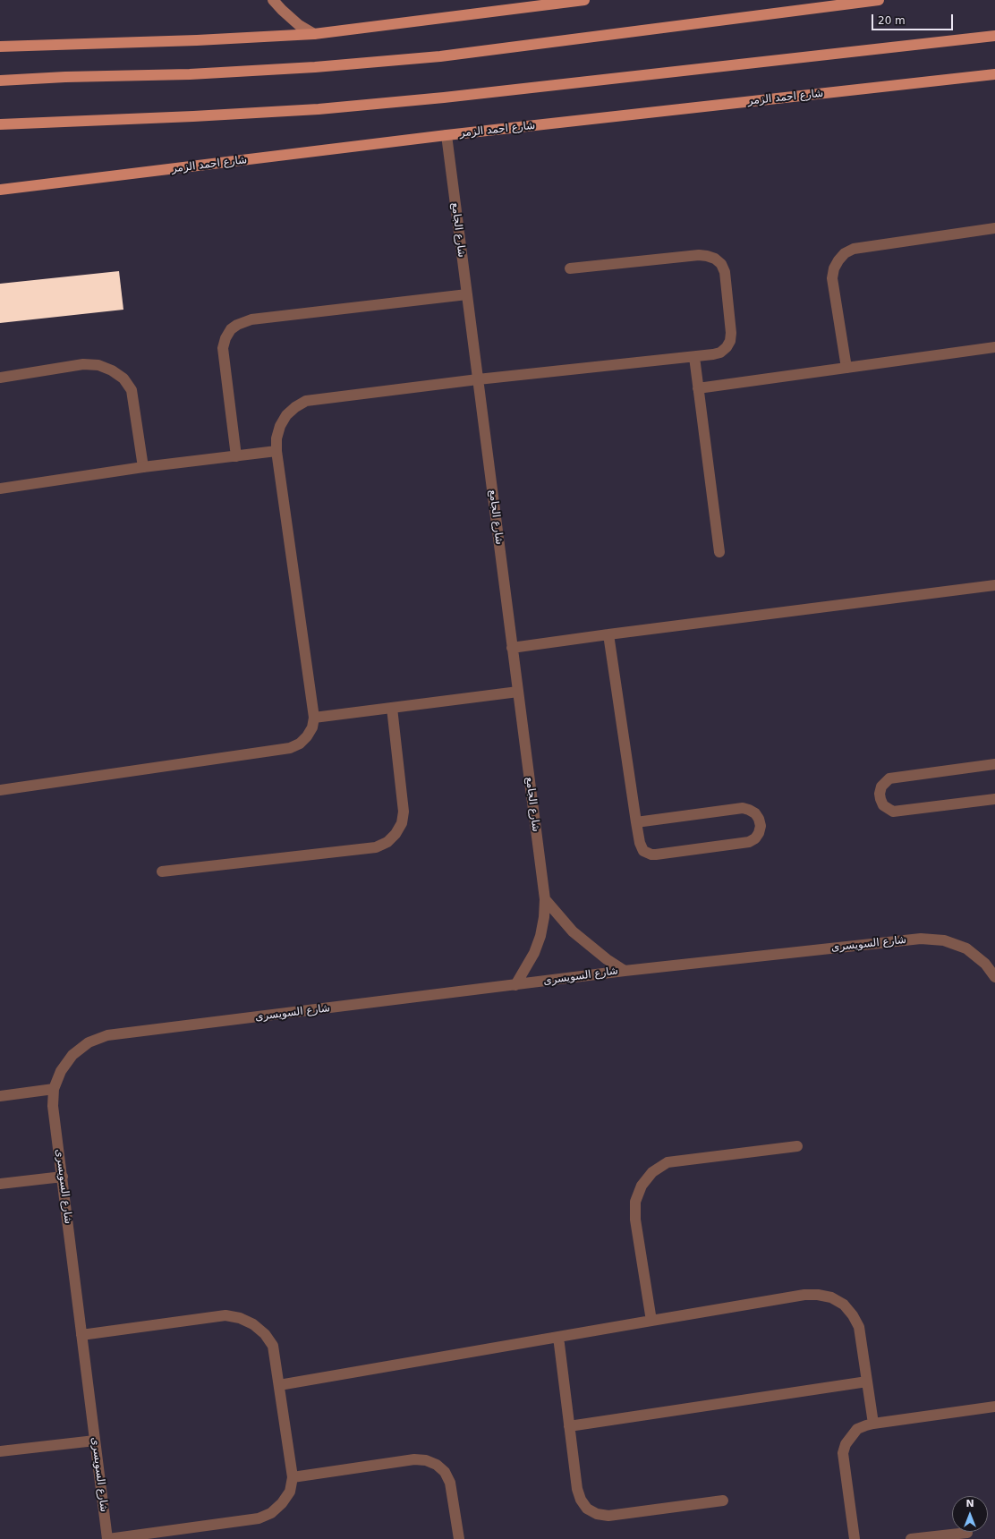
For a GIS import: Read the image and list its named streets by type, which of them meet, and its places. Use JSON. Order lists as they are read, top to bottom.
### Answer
{
  "streets": {
    "main road": ["شارع احمد الزمر"],
    "street": ["شارع الجامع", "شارع السويسرى"]
  },
  "crossings": [
    ["شارع احمد الزمر", "شارع الجامع"],
    ["شارع الجامع", "شارع السويسرى"]
  ],
  "scale_bar": "20 m",
  "north": "top"
}
